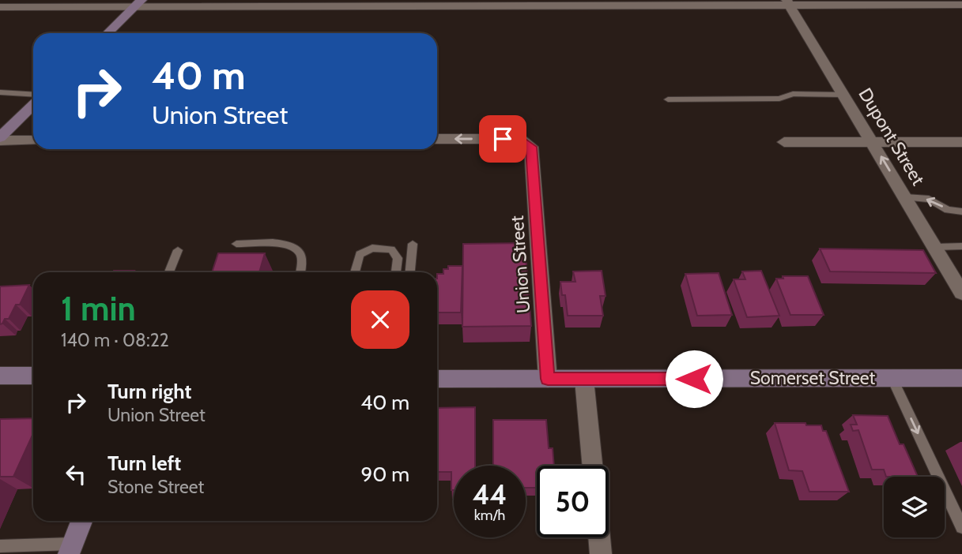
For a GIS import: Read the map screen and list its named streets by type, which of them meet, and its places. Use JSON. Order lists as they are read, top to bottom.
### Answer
{
  "streets": {
    "main road": ["Somerset Street"],
    "street": ["Dupont Street", "Union Street"]
  },
  "crossings": [
    ["Union Street", "Somerset Street"]
  ],
  "one_way": ["Union Street"],
  "page": {
    "turn": ["40 m", "Union Street"],
    "heading": ["1 min", "140 m · 08:22"],
    "list": [
      {
        "name": "Turn right",
        "note": "Union Street",
        "value": "40 m"
      },
      {
        "name": "Turn left",
        "note": "Stone Street",
        "value": "90 m"
      }
    ],
    "speed": "44 km/h",
    "limit": "50"
  }
}
